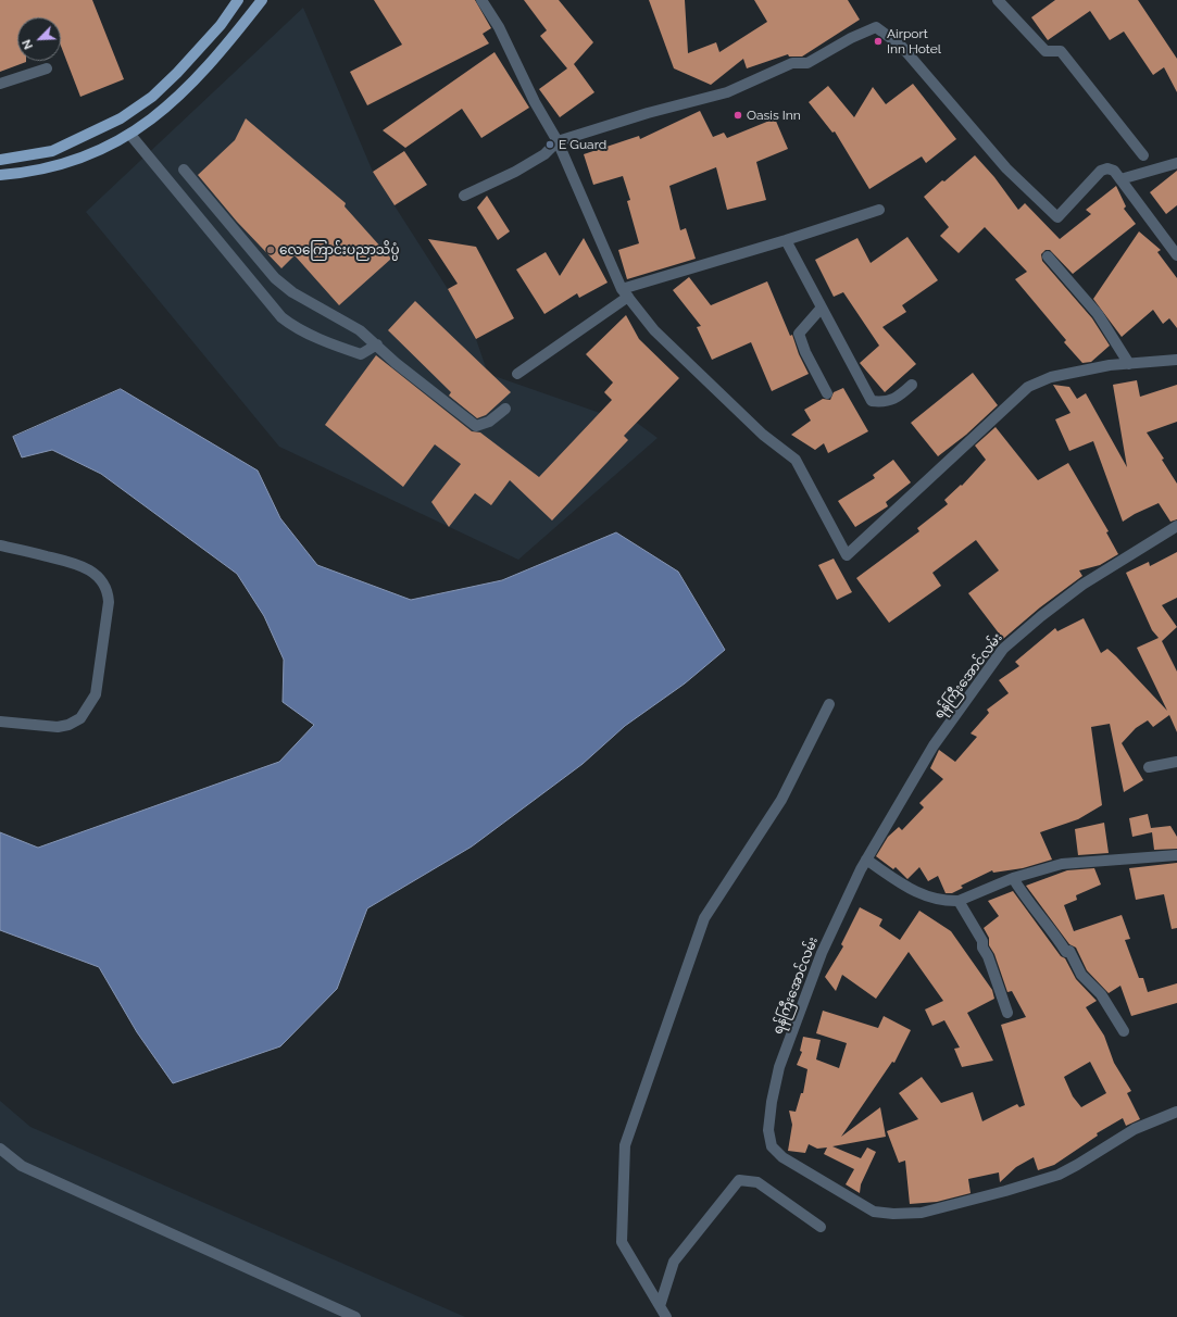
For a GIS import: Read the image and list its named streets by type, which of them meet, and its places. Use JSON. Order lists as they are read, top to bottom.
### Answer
{
  "streets": {
    "street": ["ရန်ကြီးအောင်လမ်း"]
  },
  "places": [
    "Airport Inn Hotel",
    "Oasis Inn",
    "E Guard",
    "လေကြောင်းပညာသိပ္ပံ"
  ],
  "north": "bottom left"
}
